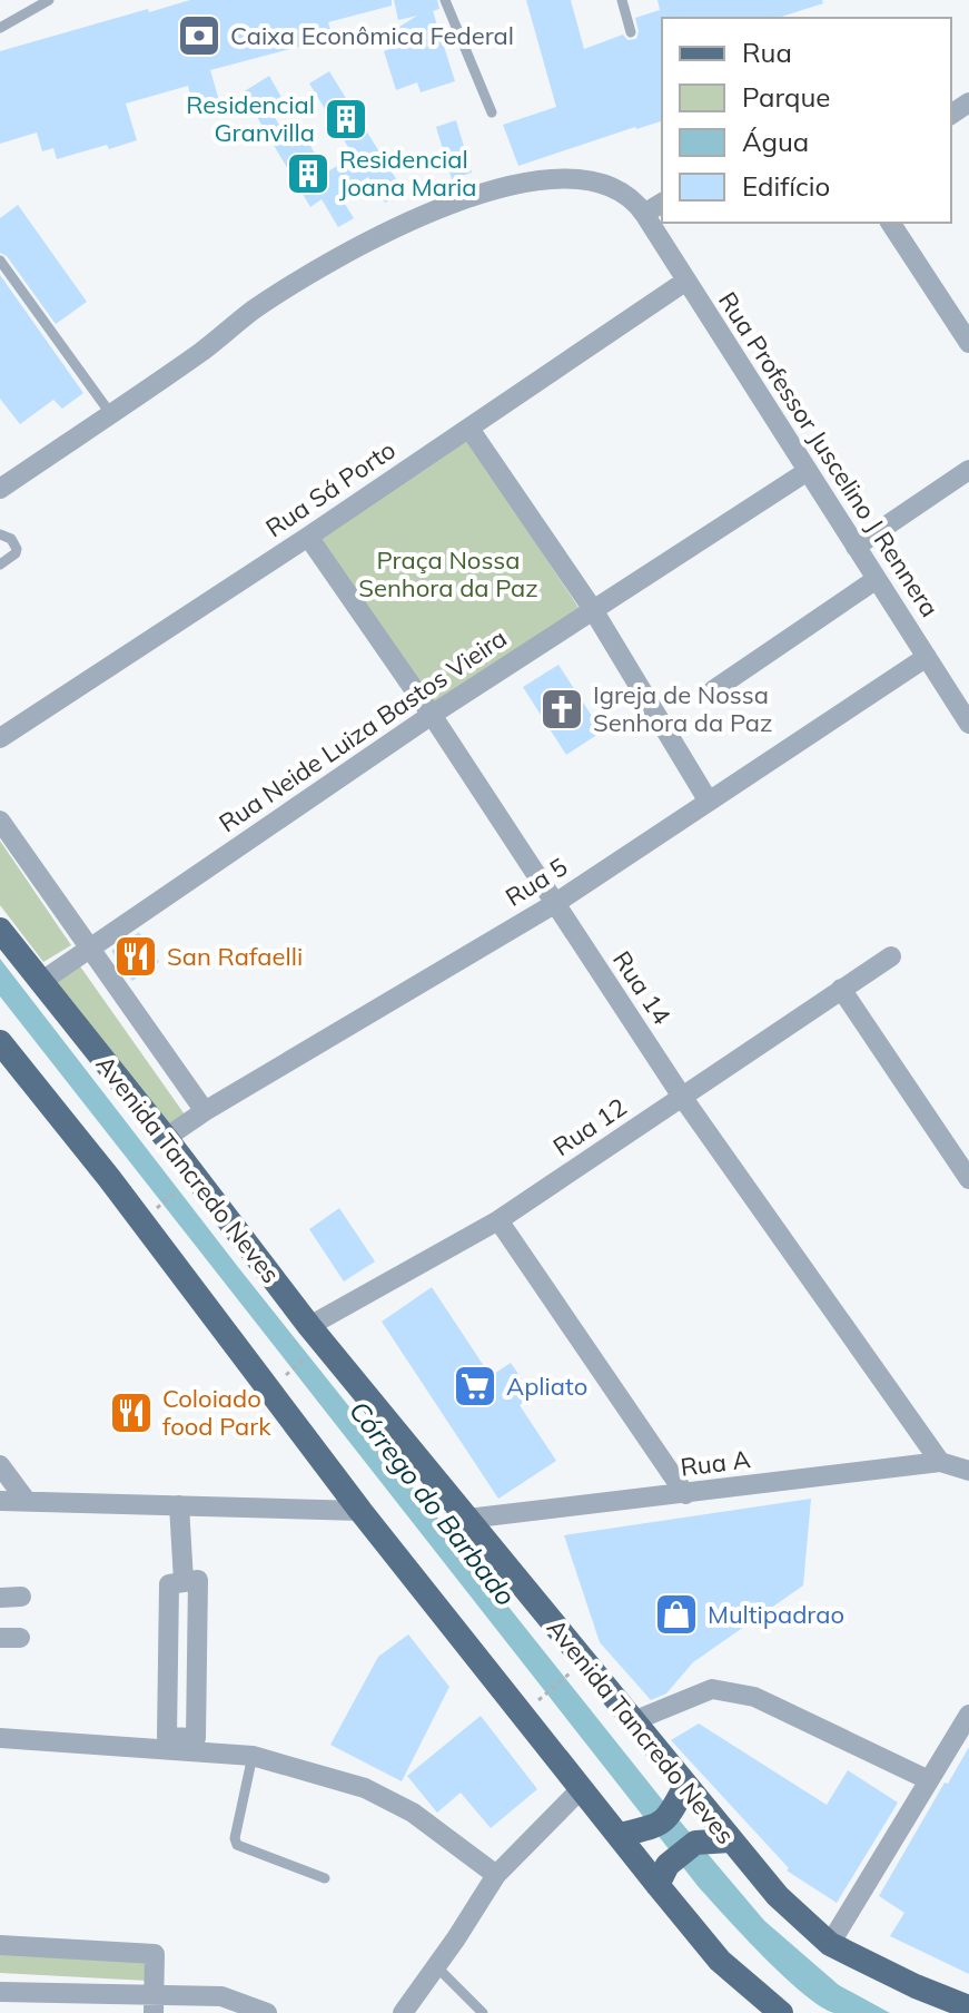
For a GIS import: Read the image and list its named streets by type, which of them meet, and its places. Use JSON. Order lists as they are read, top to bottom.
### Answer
{
  "streets": {
    "main road": ["Avenida Tancredo Neves"],
    "street": [
      "Rua Professor Juscelino J Rennera",
      "Rua Sá Porto",
      "Rua Neide Luiza Bastos Vieira",
      "Rua 5",
      "Rua 14",
      "Rua 12",
      "Rua A"
    ]
  },
  "crossings": [
    ["Rua Professor Juscelino J Rennera", "Rua Sá Porto"],
    ["Rua Professor Juscelino J Rennera", "Rua Neide Luiza Bastos Vieira"],
    ["Rua Professor Juscelino J Rennera", "Rua 5"],
    ["Rua Sá Porto", "Rua 14"],
    ["Rua Neide Luiza Bastos Vieira", "Rua 14"],
    ["Rua Neide Luiza Bastos Vieira", "Avenida Tancredo Neves"],
    ["Rua 5", "Rua 14"],
    ["Rua 5", "Avenida Tancredo Neves"],
    ["Rua 14", "Rua 12"],
    ["Rua 14", "Rua A"],
    ["Rua 12", "Avenida Tancredo Neves"],
    ["Avenida Tancredo Neves", "Rua A"]
  ],
  "water": ["Córrego do Barbado"],
  "parks": ["Praça Nossa Senhora da Paz"],
  "places": {
    "bank": ["Caixa Econômica Federal"],
    "building": ["Residencial Granvilla", "Residencial Joana Maria"],
    "church": ["Igreja de Nossa Senhora da Paz"],
    "restaurant": ["San Rafaelli", "Coloiado food Park"],
    "supermarket": ["Apliato"],
    "shop": ["Multipadrao"]
  },
  "legend": [
    "Rua",
    "Parque",
    "Água",
    "Edifício"
  ]
}
